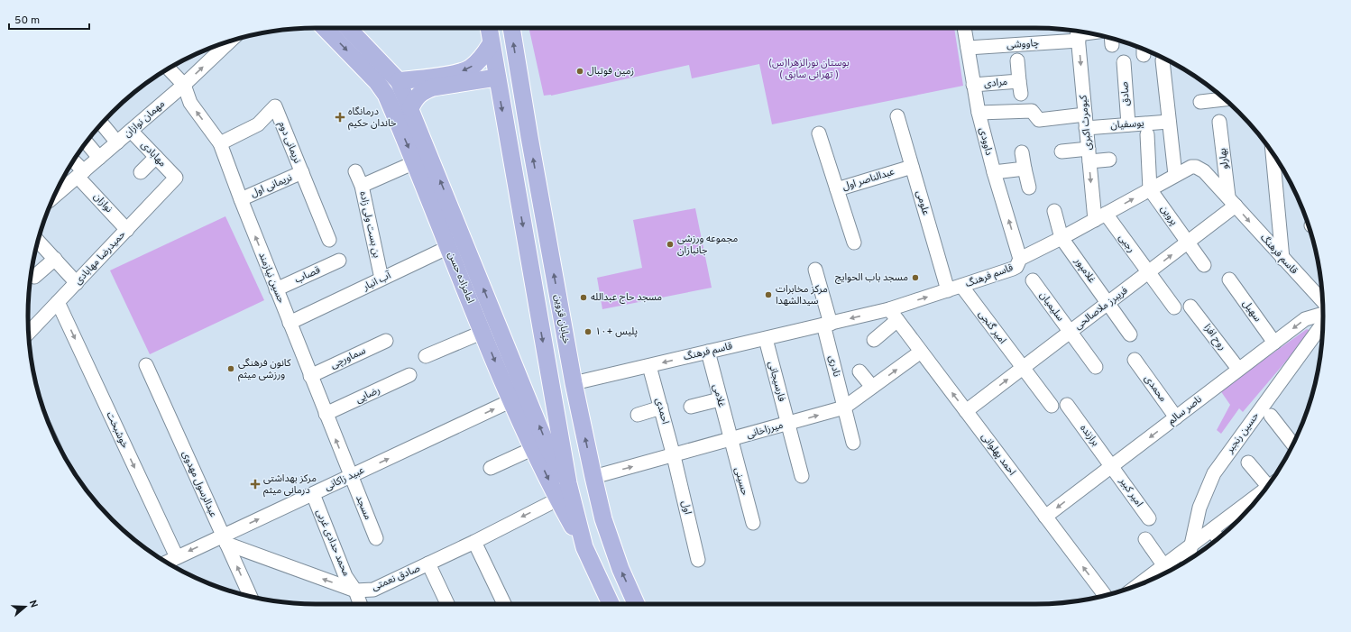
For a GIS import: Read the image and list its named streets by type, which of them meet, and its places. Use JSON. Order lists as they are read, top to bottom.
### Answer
{
  "streets": {
    "main road": ["امامزاده حسن", "خیابان قزوین"],
    "street": [
      "چاووشی",
      "مرادی",
      "صادق",
      "مهمان نوازان",
      "کیومرث اکبری",
      "یوسفیان",
      "داوودی",
      "نریمانی دوم",
      "مهابادی",
      "بهارلو",
      "عبدالناصر اول",
      "نریمانی اول",
      "نوازان",
      "علومی",
      "پروین",
      "بن بست ولی زاده",
      "رجبی",
      "قاسم فرهنگ",
      "حمیدرضا مهابادی",
      "غلامپور",
      "قصاب",
      "حسین نیازمند",
      "آب انبار",
      "سلیمیان",
      "فریبرز ملاصالحی",
      "سهیل",
      "امیر گنجی",
      "روح افزا",
      "سماورچی",
      "نادری",
      "فارسیجانی",
      "محمدی",
      "رضایی",
      "غلامی",
      "ناصر سالم",
      "احمدی",
      "خوشبخت",
      "میرزاخانی",
      "حسین رنجبر",
      "برازنده",
      "احمد پهلوانی",
      "عبید زاکانی",
      "حسینی",
      "عبدالرسول مهدوی",
      "امیر کبیر",
      "مسجد",
      "اول",
      "محمد حدادی غربی",
      "صادق نعمتی"
    ]
  },
  "crossings": [
    ["چاووشی", "کیومرث اکبری"],
    ["چاووشی", "داوودی"],
    ["مرادی", "داوودی"],
    ["صادق", "یوسفیان"],
    ["مهمان نوازان", "مهابادی"],
    ["مهمان نوازان", "نوازان"],
    ["مهمان نوازان", "حسین نیازمند"],
    ["کیومرث اکبری", "یوسفیان"],
    ["کیومرث اکبری", "رجبی"],
    ["کیومرث اکبری", "قاسم فرهنگ"],
    ["یوسفیان", "داوودی"],
    ["داوودی", "قاسم فرهنگ"],
    ["نریمانی دوم", "نریمانی اول"],
    ["نریمانی دوم", "حسین نیازمند"],
    ["مهابادی", "حمیدرضا مهابادی"],
    ["بهارلو", "قاسم فرهنگ"],
    ["بهارلو", "فریبرز ملاصالحی"],
    ["عبدالناصر اول", "علومی"],
    ["نریمانی اول", "حسین نیازمند"],
    ["نوازان", "حمیدرضا مهابادی"],
    ["علومی", "قاسم فرهنگ"],
    ["پروین", "قاسم فرهنگ"],
    ["پروین", "فریبرز ملاصالحی"],
    ["بن بست ولی زاده", "آب انبار"],
    ["رجبی", "قاسم فرهنگ"],
    ["رجبی", "فریبرز ملاصالحی"],
    ["قاسم فرهنگ", "غلامپور"],
    ["قاسم فرهنگ", "فریبرز ملاصالحی"],
    ["قاسم فرهنگ", "خیابان قزوین"],
    ["قاسم فرهنگ", "امیر گنجی"],
    ["قاسم فرهنگ", "نادری"],
    ["قاسم فرهنگ", "فارسیجانی"],
    ["قاسم فرهنگ", "غلامی"],
    ["قاسم فرهنگ", "احمدی"],
    ["قاسم فرهنگ", "احمد پهلوانی"],
    ["حمیدرضا مهابادی", "خوشبخت"],
    ["غلامپور", "فریبرز ملاصالحی"],
    ["قصاب", "حسین نیازمند"],
    ["حسین نیازمند", "آب انبار"],
    ["حسین نیازمند", "سماورچی"],
    ["حسین نیازمند", "رضایی"],
    ["حسین نیازمند", "عبید زاکانی"],
    ["حسین نیازمند", "مسجد"],
    ["امامزاده حسن", "آب انبار"],
    ["امامزاده حسن", "عبید زاکانی"],
    ["امامزاده حسن", "صادق نعمتی"],
    ["سلیمیان", "فریبرز ملاصالحی"],
    ["فریبرز ملاصالحی", "امیر گنجی"],
    ["فریبرز ملاصالحی", "احمد پهلوانی"],
    ["سهیل", "ناصر سالم"],
    ["خیابان قزوین", "میرزاخانی"],
    ["روح افزا", "ناصر سالم"],
    ["نادری", "میرزاخانی"],
    ["فارسیجانی", "میرزاخانی"],
    ["محمدی", "ناصر سالم"],
    ["غلامی", "میرزاخانی"],
    ["غلامی", "حسینی"],
    ["ناصر سالم", "برازنده"],
    ["ناصر سالم", "احمد پهلوانی"],
    ["ناصر سالم", "امیر کبیر"],
    ["احمدی", "میرزاخانی"],
    ["احمدی", "اول"],
    ["خوشبخت", "عبید زاکانی"],
    ["میرزاخانی", "احمد پهلوانی"],
    ["میرزاخانی", "حسینی"],
    ["میرزاخانی", "اول"],
    ["برازنده", "امیر کبیر"],
    ["عبید زاکانی", "عبدالرسول مهدوی"],
    ["عبید زاکانی", "مسجد"],
    ["عبید زاکانی", "محمد حدادی غربی"],
    ["عبید زاکانی", "صادق نعمتی"],
    ["عبدالرسول مهدوی", "صادق نعمتی"],
    ["محمد حدادی غربی", "صادق نعمتی"]
  ],
  "one_way": [
    "حسین نیازمند",
    "فریبرز ملاصالحی",
    "خوشبخت",
    "میرزاخانی",
    "احمد پهلوانی",
    "صادق نعمتی"
  ],
  "parks": ["بوستان نورالزهرا(س) ( تهرانی سابق )"],
  "places": {
    "other": [
      "زمین فوتبال",
      "مجموعه ورزشی جانبازان",
      "مسجد باب الحوایج",
      "مرکز مخابرات سیدالشهدا",
      "مسجد حاج عبدالله",
      "پلیس +۱۰",
      "کانون فرهنگی ورزشی میثم"
    ],
    "health": ["درمانگاه خاندان حکیم", "مرکز بهداشتی درمانی میثم"]
  },
  "scale_bar": "50 m",
  "north": "right"
}
